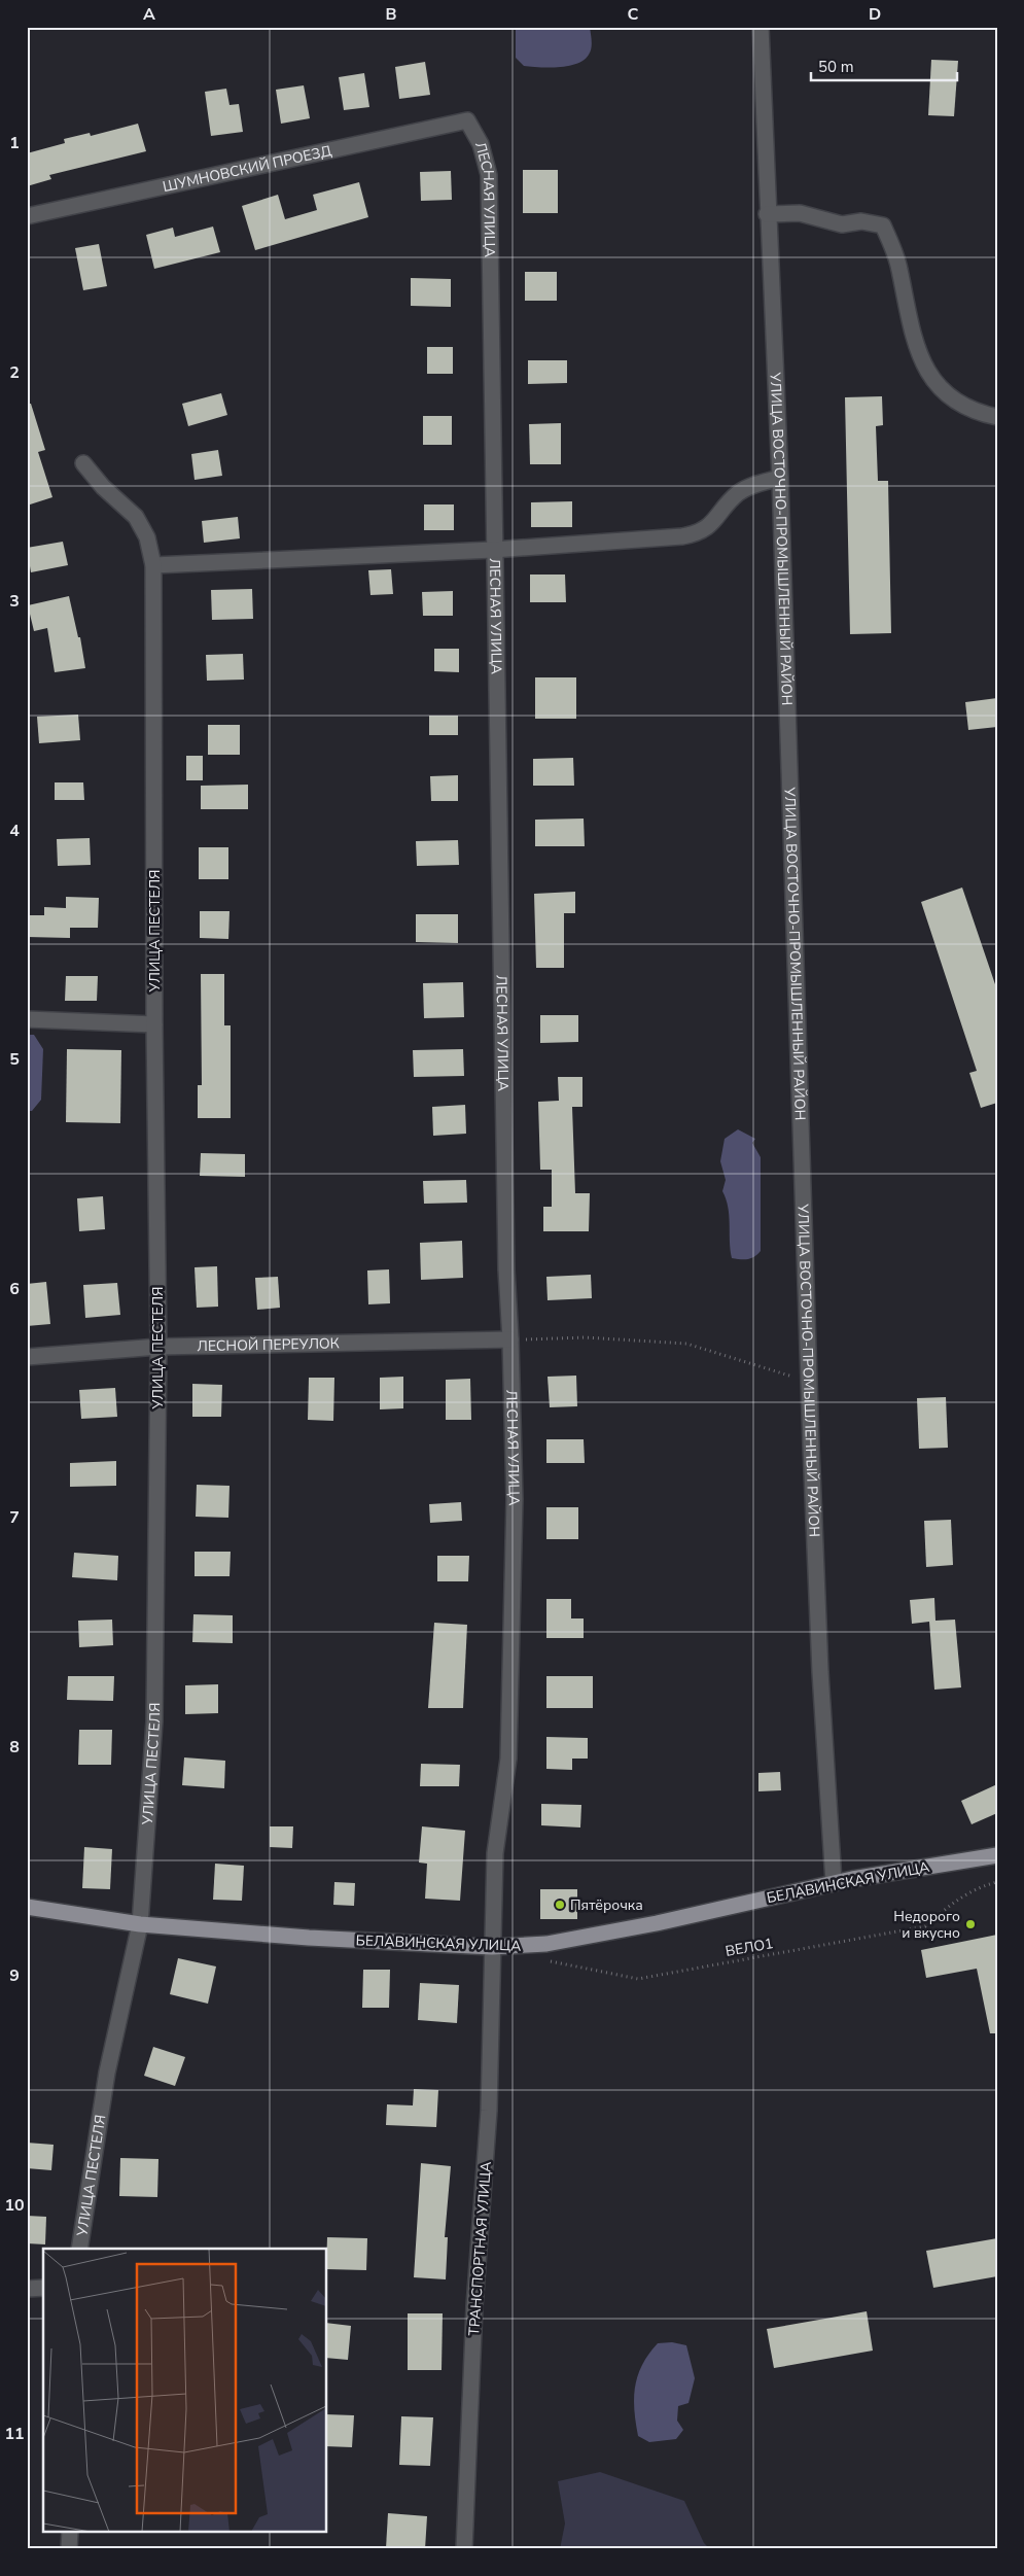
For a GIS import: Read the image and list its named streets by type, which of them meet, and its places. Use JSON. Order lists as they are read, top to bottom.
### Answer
{
  "streets": {
    "main road": ["БЕЛАВИНСКАЯ УЛИЦА"],
    "street": [
      "ШУМНОВСКИЙ ПРОЕЗД",
      "ЛЕСНАЯ УЛИЦА",
      "УЛИЦА ВОСТОЧНО-ПРОМЫШЛЕННЫЙ РАЙОН",
      "УЛИЦА ПЕСТЕЛЯ",
      "ЛЕСНОЙ ПЕРЕУЛОК",
      "ТРАНСПОРТНАЯ УЛИЦА"
    ],
    "path": ["ВЕЛО1"]
  },
  "crossings": [
    ["ШУМНОВСКИЙ ПРОЕЗД", "ЛЕСНАЯ УЛИЦА"],
    ["ЛЕСНАЯ УЛИЦА", "ЛЕСНОЙ ПЕРЕУЛОК"],
    ["ЛЕСНАЯ УЛИЦА", "БЕЛАВИНСКАЯ УЛИЦА"],
    ["ЛЕСНАЯ УЛИЦА", "ТРАНСПОРТНАЯ УЛИЦА"],
    ["УЛИЦА ВОСТОЧНО-ПРОМЫШЛЕННЫЙ РАЙОН", "БЕЛАВИНСКАЯ УЛИЦА"],
    ["УЛИЦА ПЕСТЕЛЯ", "ЛЕСНОЙ ПЕРЕУЛОК"],
    ["УЛИЦА ПЕСТЕЛЯ", "БЕЛАВИНСКАЯ УЛИЦА"],
    ["БЕЛАВИНСКАЯ УЛИЦА", "ТРАНСПОРТНАЯ УЛИЦА"]
  ],
  "places": ["Пятёрочка", "Недорого и вкусно"],
  "scale_bar": "50 m",
  "grid": {
    "columns": [
      "A",
      "B",
      "C",
      "D"
    ],
    "rows": [
      "1",
      "2",
      "3",
      "4",
      "5",
      "6",
      "7",
      "8",
      "9",
      "10",
      "11"
    ]
  }
}
